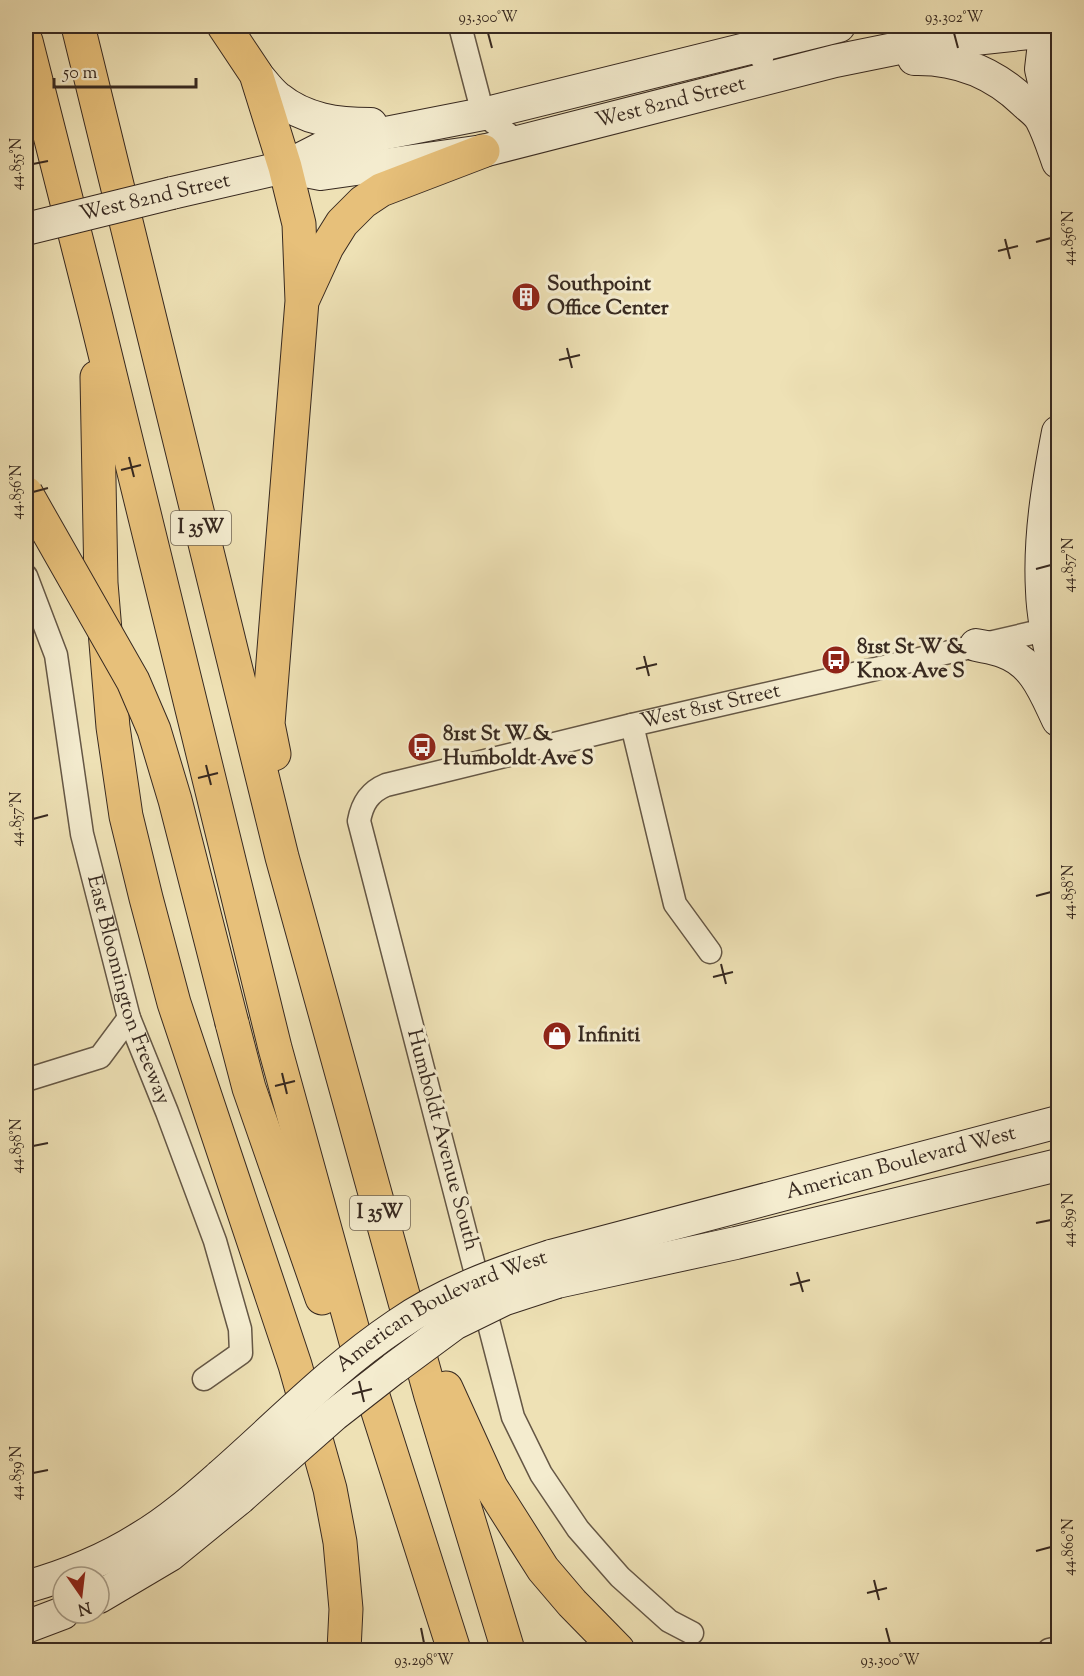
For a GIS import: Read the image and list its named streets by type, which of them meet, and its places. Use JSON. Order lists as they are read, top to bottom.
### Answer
{
  "streets": {
    "highway": ["I 35W"],
    "street": [
      "West 82nd Street",
      "West 81st Street",
      "East Bloomington Freeway",
      "Humboldt Avenue South",
      "American Boulevard West"
    ]
  },
  "crossings": [
    ["West 81st Street", "Humboldt Avenue South"]
  ],
  "places": {
    "building": ["Southpoint Office Center"],
    "bus stop": ["81st St W & Knox Ave S", "81st St W & Humboldt Ave S"],
    "shop": ["Infiniti"]
  },
  "scale_bar": "50 m",
  "north": "bottom",
  "coordinates": [
    "93.300°W",
    "93.302°W",
    "44.855°N",
    "44.856°N",
    "44.857°N",
    "44.858°N",
    "44.859°N",
    "44.860°N",
    "93.298°W"
  ]
}
